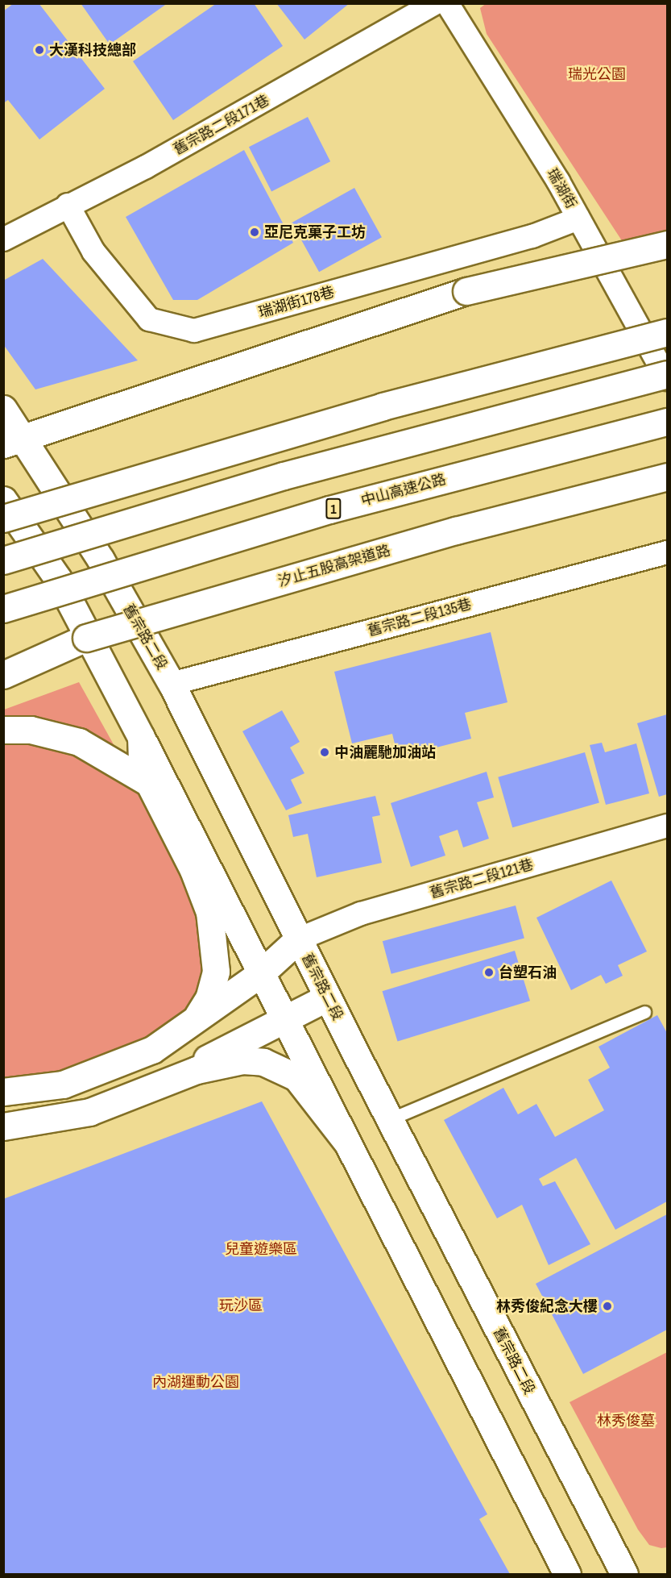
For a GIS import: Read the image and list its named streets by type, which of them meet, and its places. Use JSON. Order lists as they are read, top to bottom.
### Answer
{
  "streets": {
    "main road": [
      "中山高速公路",
      "1",
      "汐止五股高架道路",
      "舊宗路二段"
    ],
    "street": [
      "舊宗路二段171巷",
      "瑞湖街",
      "瑞湖街178巷",
      "舊宗路二段135巷",
      "舊宗路二段121巷"
    ]
  },
  "crossings": [
    ["舊宗路二段171巷", "瑞湖街178巷"],
    ["瑞湖街", "瑞湖街178巷"],
    ["舊宗路二段135巷", "舊宗路二段"],
    ["舊宗路二段", "舊宗路二段121巷"]
  ],
  "parks": [
    "瑞光公園",
    "兒童遊樂區",
    "玩沙區",
    "內湖運動公園",
    "林秀俊墓"
  ],
  "places": [
    "大漢科技總部",
    "亞尼克菓子工坊",
    "中油麗馳加油站",
    "台塑石油",
    "林秀俊紀念大樓"
  ]
}
